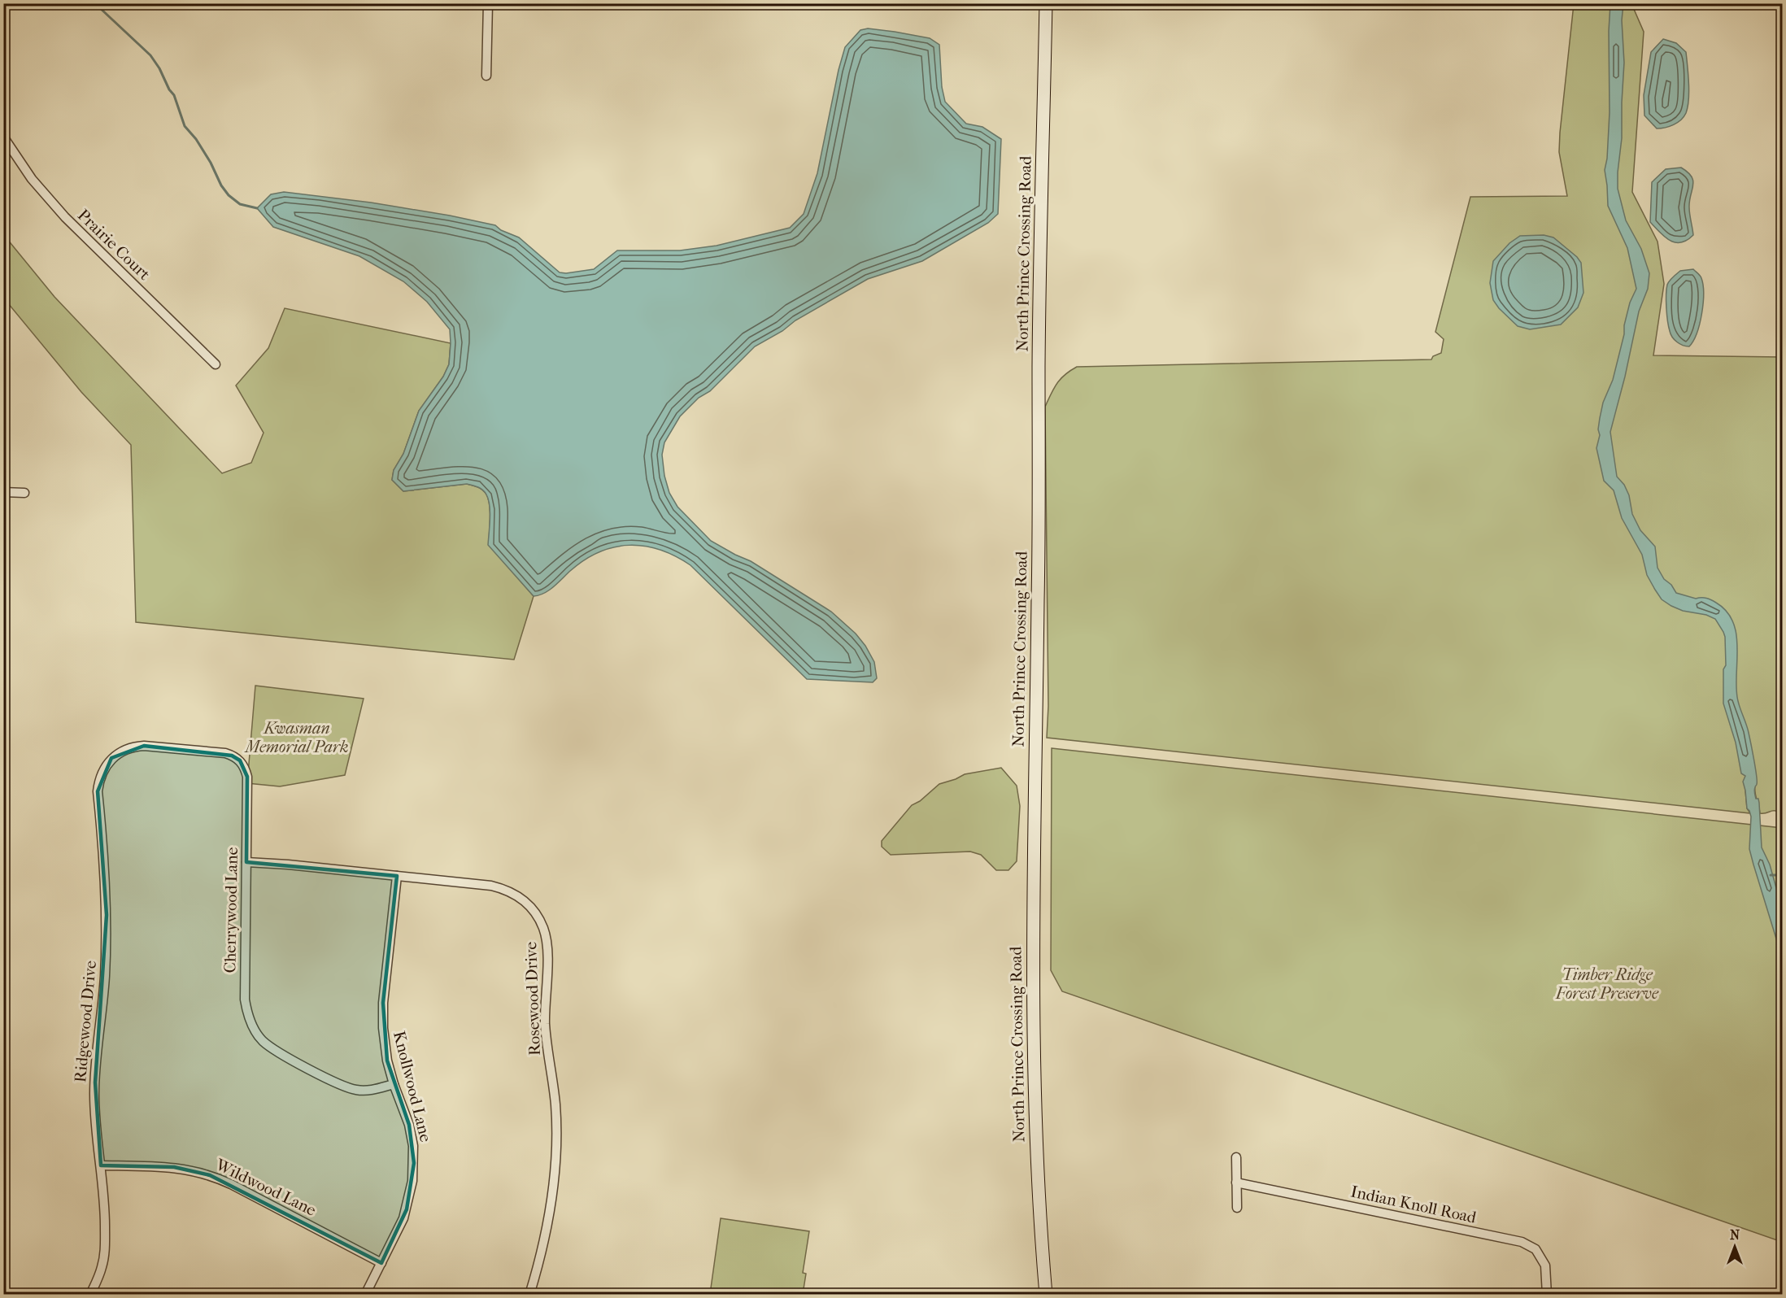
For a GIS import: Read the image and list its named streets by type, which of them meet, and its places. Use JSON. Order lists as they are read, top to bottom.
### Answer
{
  "streets": {
    "street": [
      "Prairie Court",
      "North Prince Crossing Road",
      "Cherrywood Lane",
      "Rosewood Drive",
      "Ridgewood Drive",
      "Knollwood Lane",
      "Wildwood Lane",
      "Indian Knoll Road"
    ]
  },
  "crossings": [
    ["Cherrywood Lane", "Rosewood Drive"],
    ["Cherrywood Lane", "Ridgewood Drive"],
    ["Cherrywood Lane", "Knollwood Lane"],
    ["Rosewood Drive", "Knollwood Lane"],
    ["Ridgewood Drive", "Wildwood Lane"],
    ["Knollwood Lane", "Wildwood Lane"]
  ],
  "parks": ["Kwasman Memorial Park", "Timber Ridge Forest Preserve"],
  "north": "top"
}
